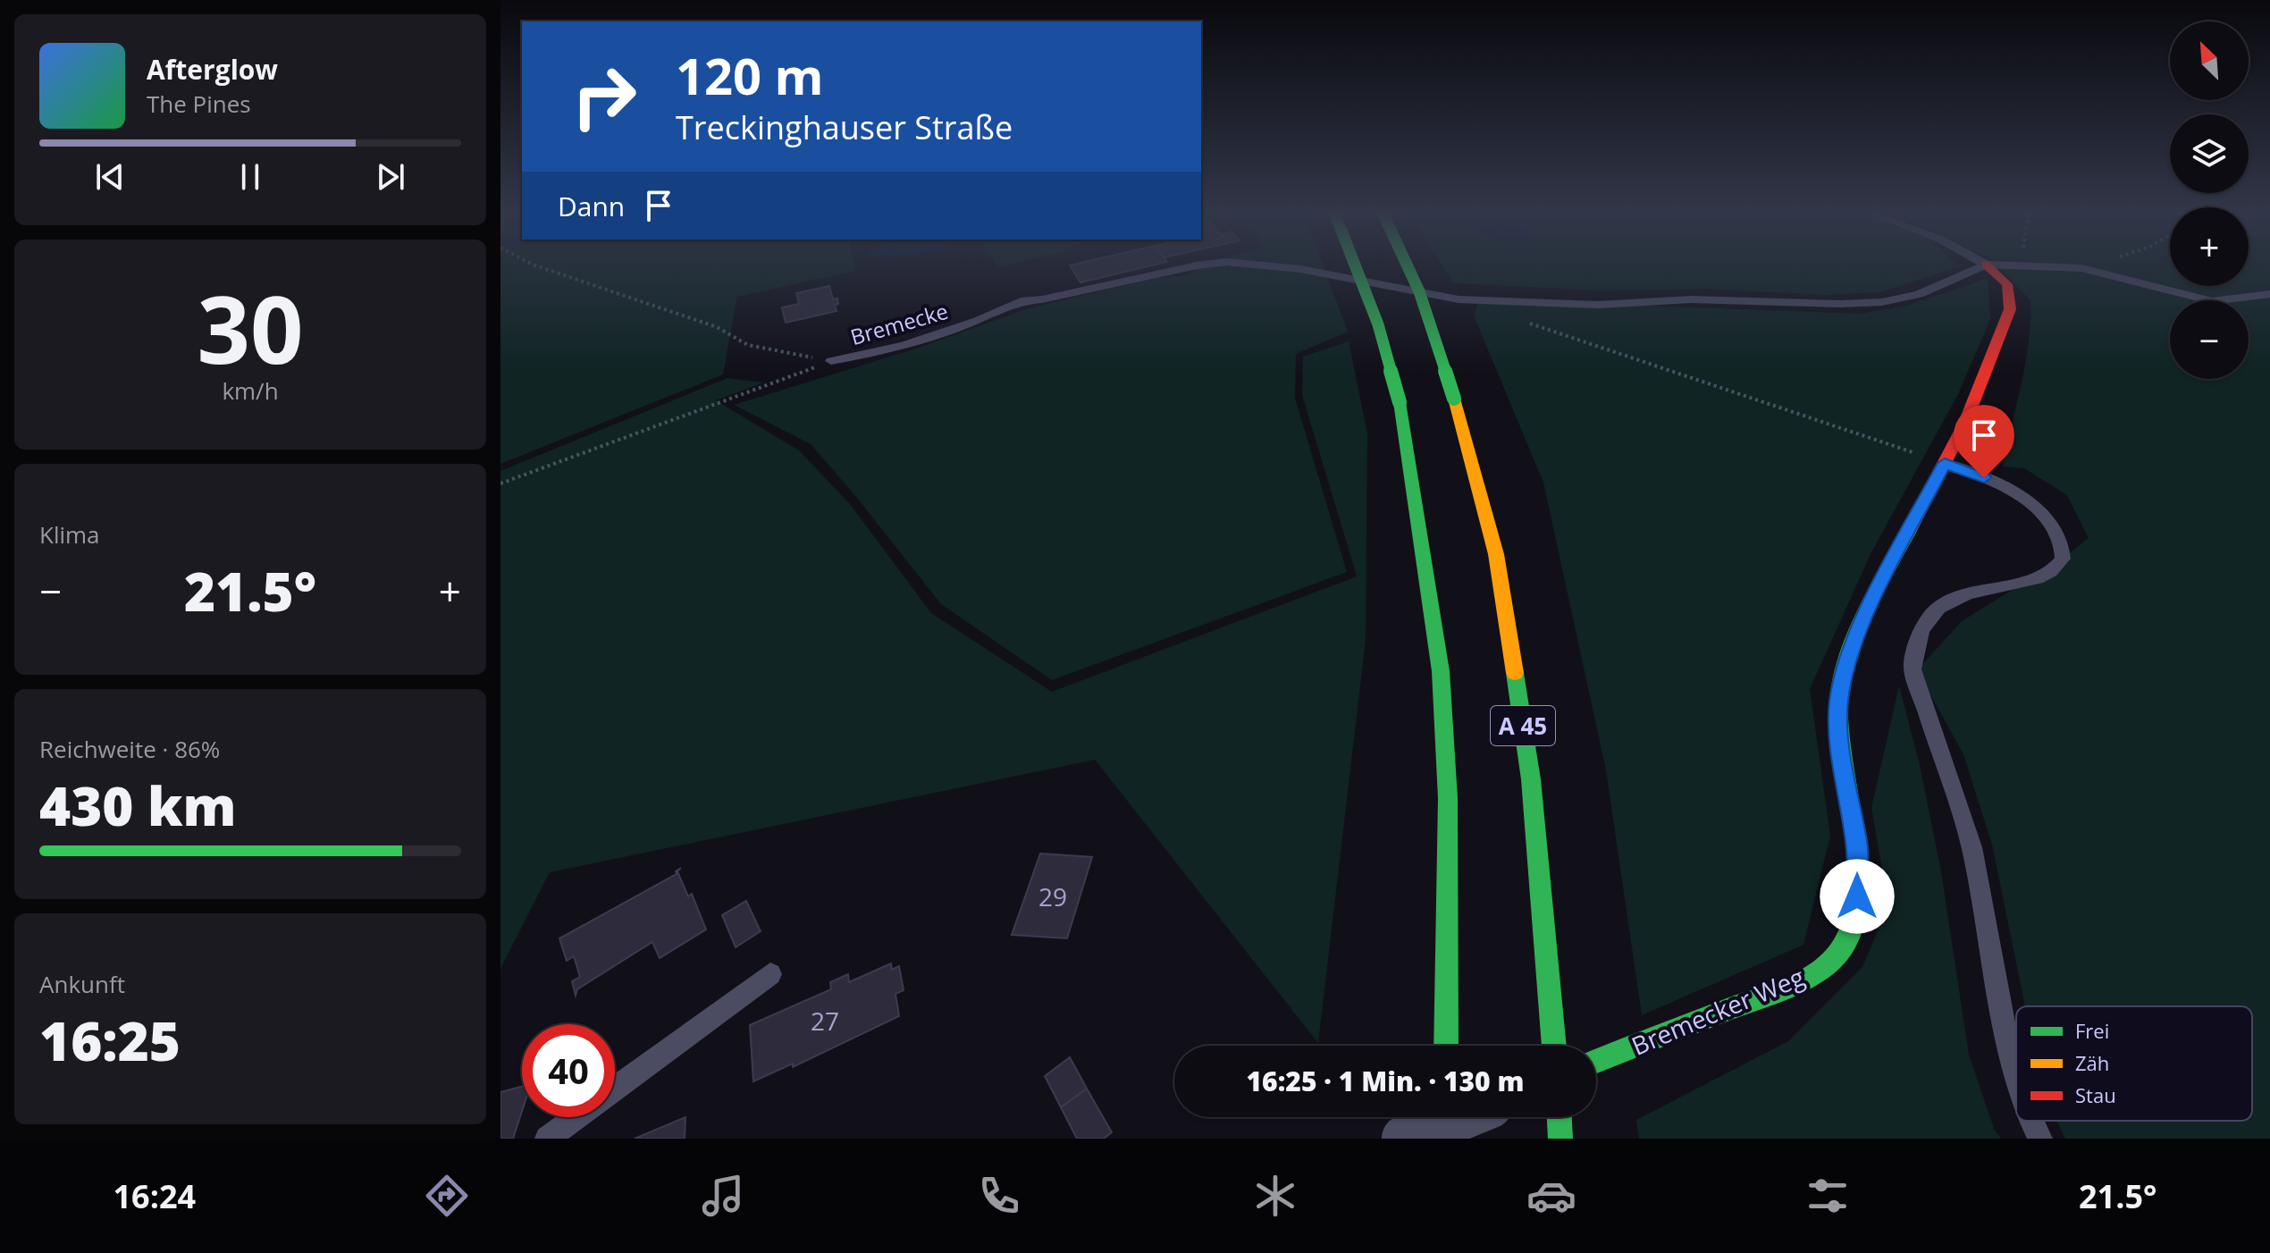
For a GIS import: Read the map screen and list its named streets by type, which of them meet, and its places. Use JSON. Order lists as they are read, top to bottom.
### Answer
{
  "streets": {
    "main road": ["A 45", "Bremecker Weg"],
    "lane": ["Bremecke"]
  },
  "crossings": [
    ["Bremecke", "A 45"]
  ],
  "house_numbers": ["29", "27"],
  "legend": ["Frei", "Zäh", "Stau"],
  "north": "top left",
  "page": {
    "map_buttons": ["+", "−"],
    "turn": ["120 m", "Treckinghauser Straße"],
    "song": ["Afterglow", "The Pines"],
    "then": "Dann",
    "tile": [
      ["30", "km/h"],
      "Klima",
      ["Reichweite · 86%", "430 km"],
      ["Ankunft", "16:25"]
    ],
    "heat": ["−", "21.5°", "+"],
    "limit": "40",
    "trip": "16:25 · 1 Min. · 130 m",
    "tabs": ["16:24", "21.5°"]
  }
}
